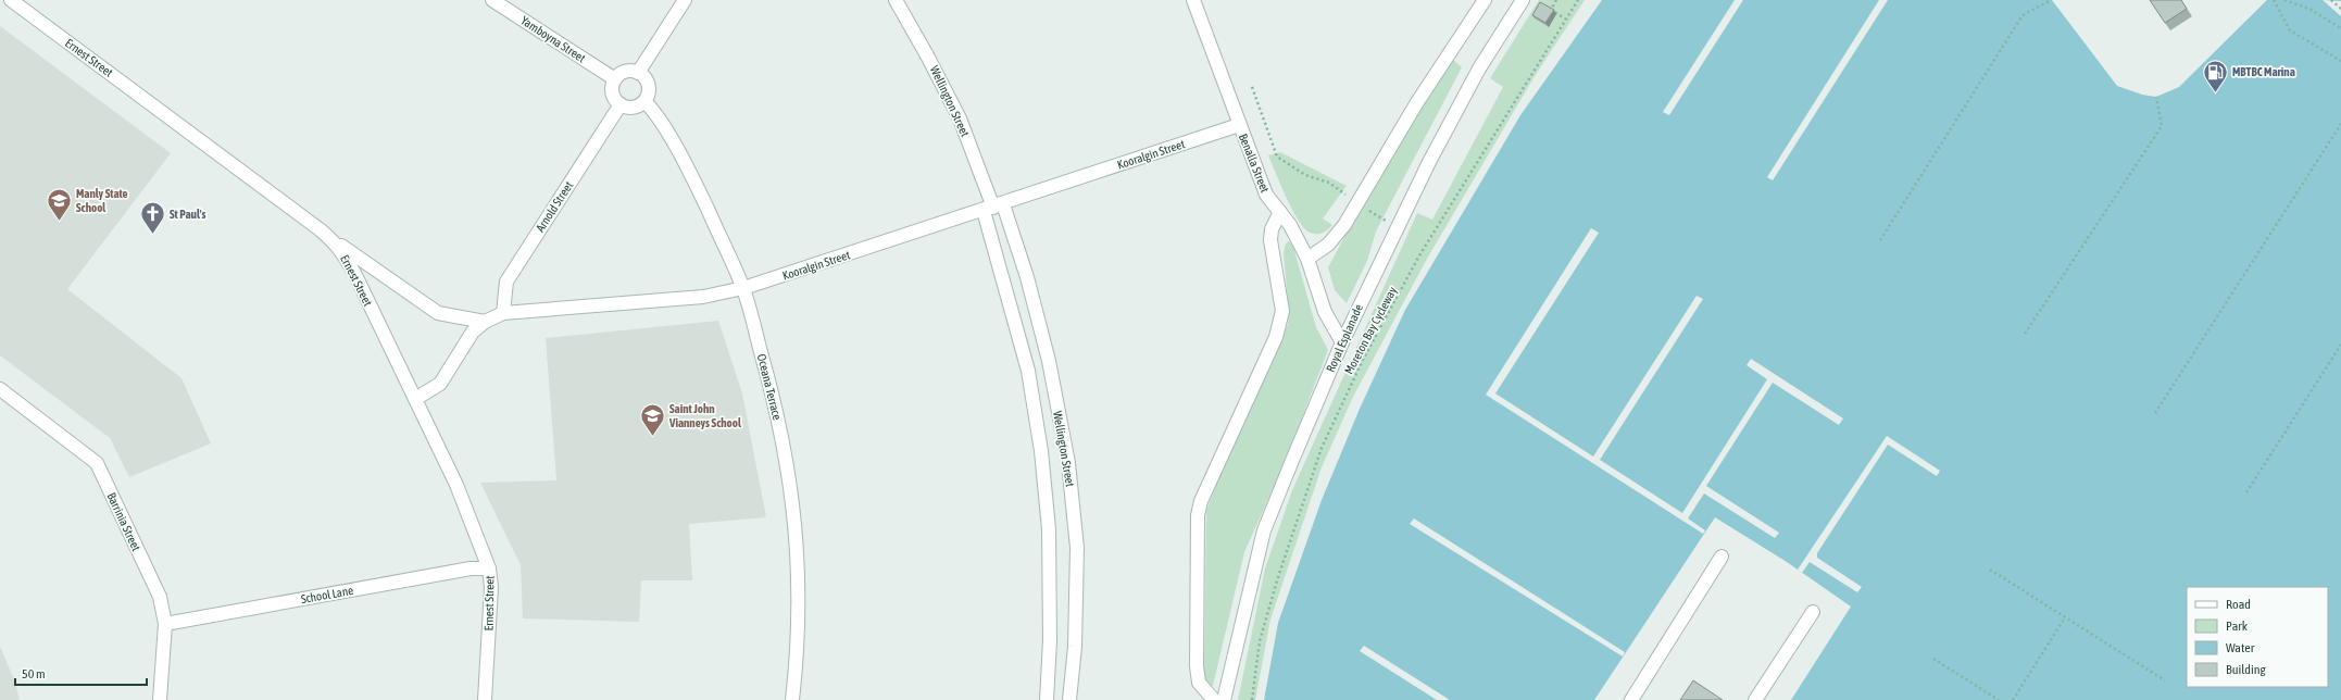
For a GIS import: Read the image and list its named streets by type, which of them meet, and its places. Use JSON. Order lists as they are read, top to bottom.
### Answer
{
  "streets": {
    "street": [
      "Yamboyna Street",
      "Ernest Street",
      "Wellington Street",
      "Kooralgin Street",
      "Benalla Street",
      "Arnold Street",
      "Royal Esplanade",
      "Oceana Terrace",
      "Barrinia Street",
      "School Lane"
    ],
    "path": ["Moreton Bay Cycleway"]
  },
  "crossings": [
    ["Yamboyna Street", "Arnold Street"],
    ["Yamboyna Street", "Oceana Terrace"],
    ["Ernest Street", "Kooralgin Street"],
    ["Ernest Street", "School Lane"],
    ["Wellington Street", "Kooralgin Street"],
    ["Kooralgin Street", "Benalla Street"],
    ["Kooralgin Street", "Arnold Street"],
    ["Kooralgin Street", "Oceana Terrace"],
    ["Benalla Street", "Royal Esplanade"],
    ["Arnold Street", "Oceana Terrace"],
    ["Barrinia Street", "School Lane"]
  ],
  "places": {
    "fuel station": ["MBTBC Marina"],
    "school or university": ["Manly State School", "Saint John Vianneys School"],
    "church": ["St Paul's"]
  },
  "legend": [
    "Road",
    "Park",
    "Water",
    "Building"
  ],
  "scale_bar": "50 m"
}
